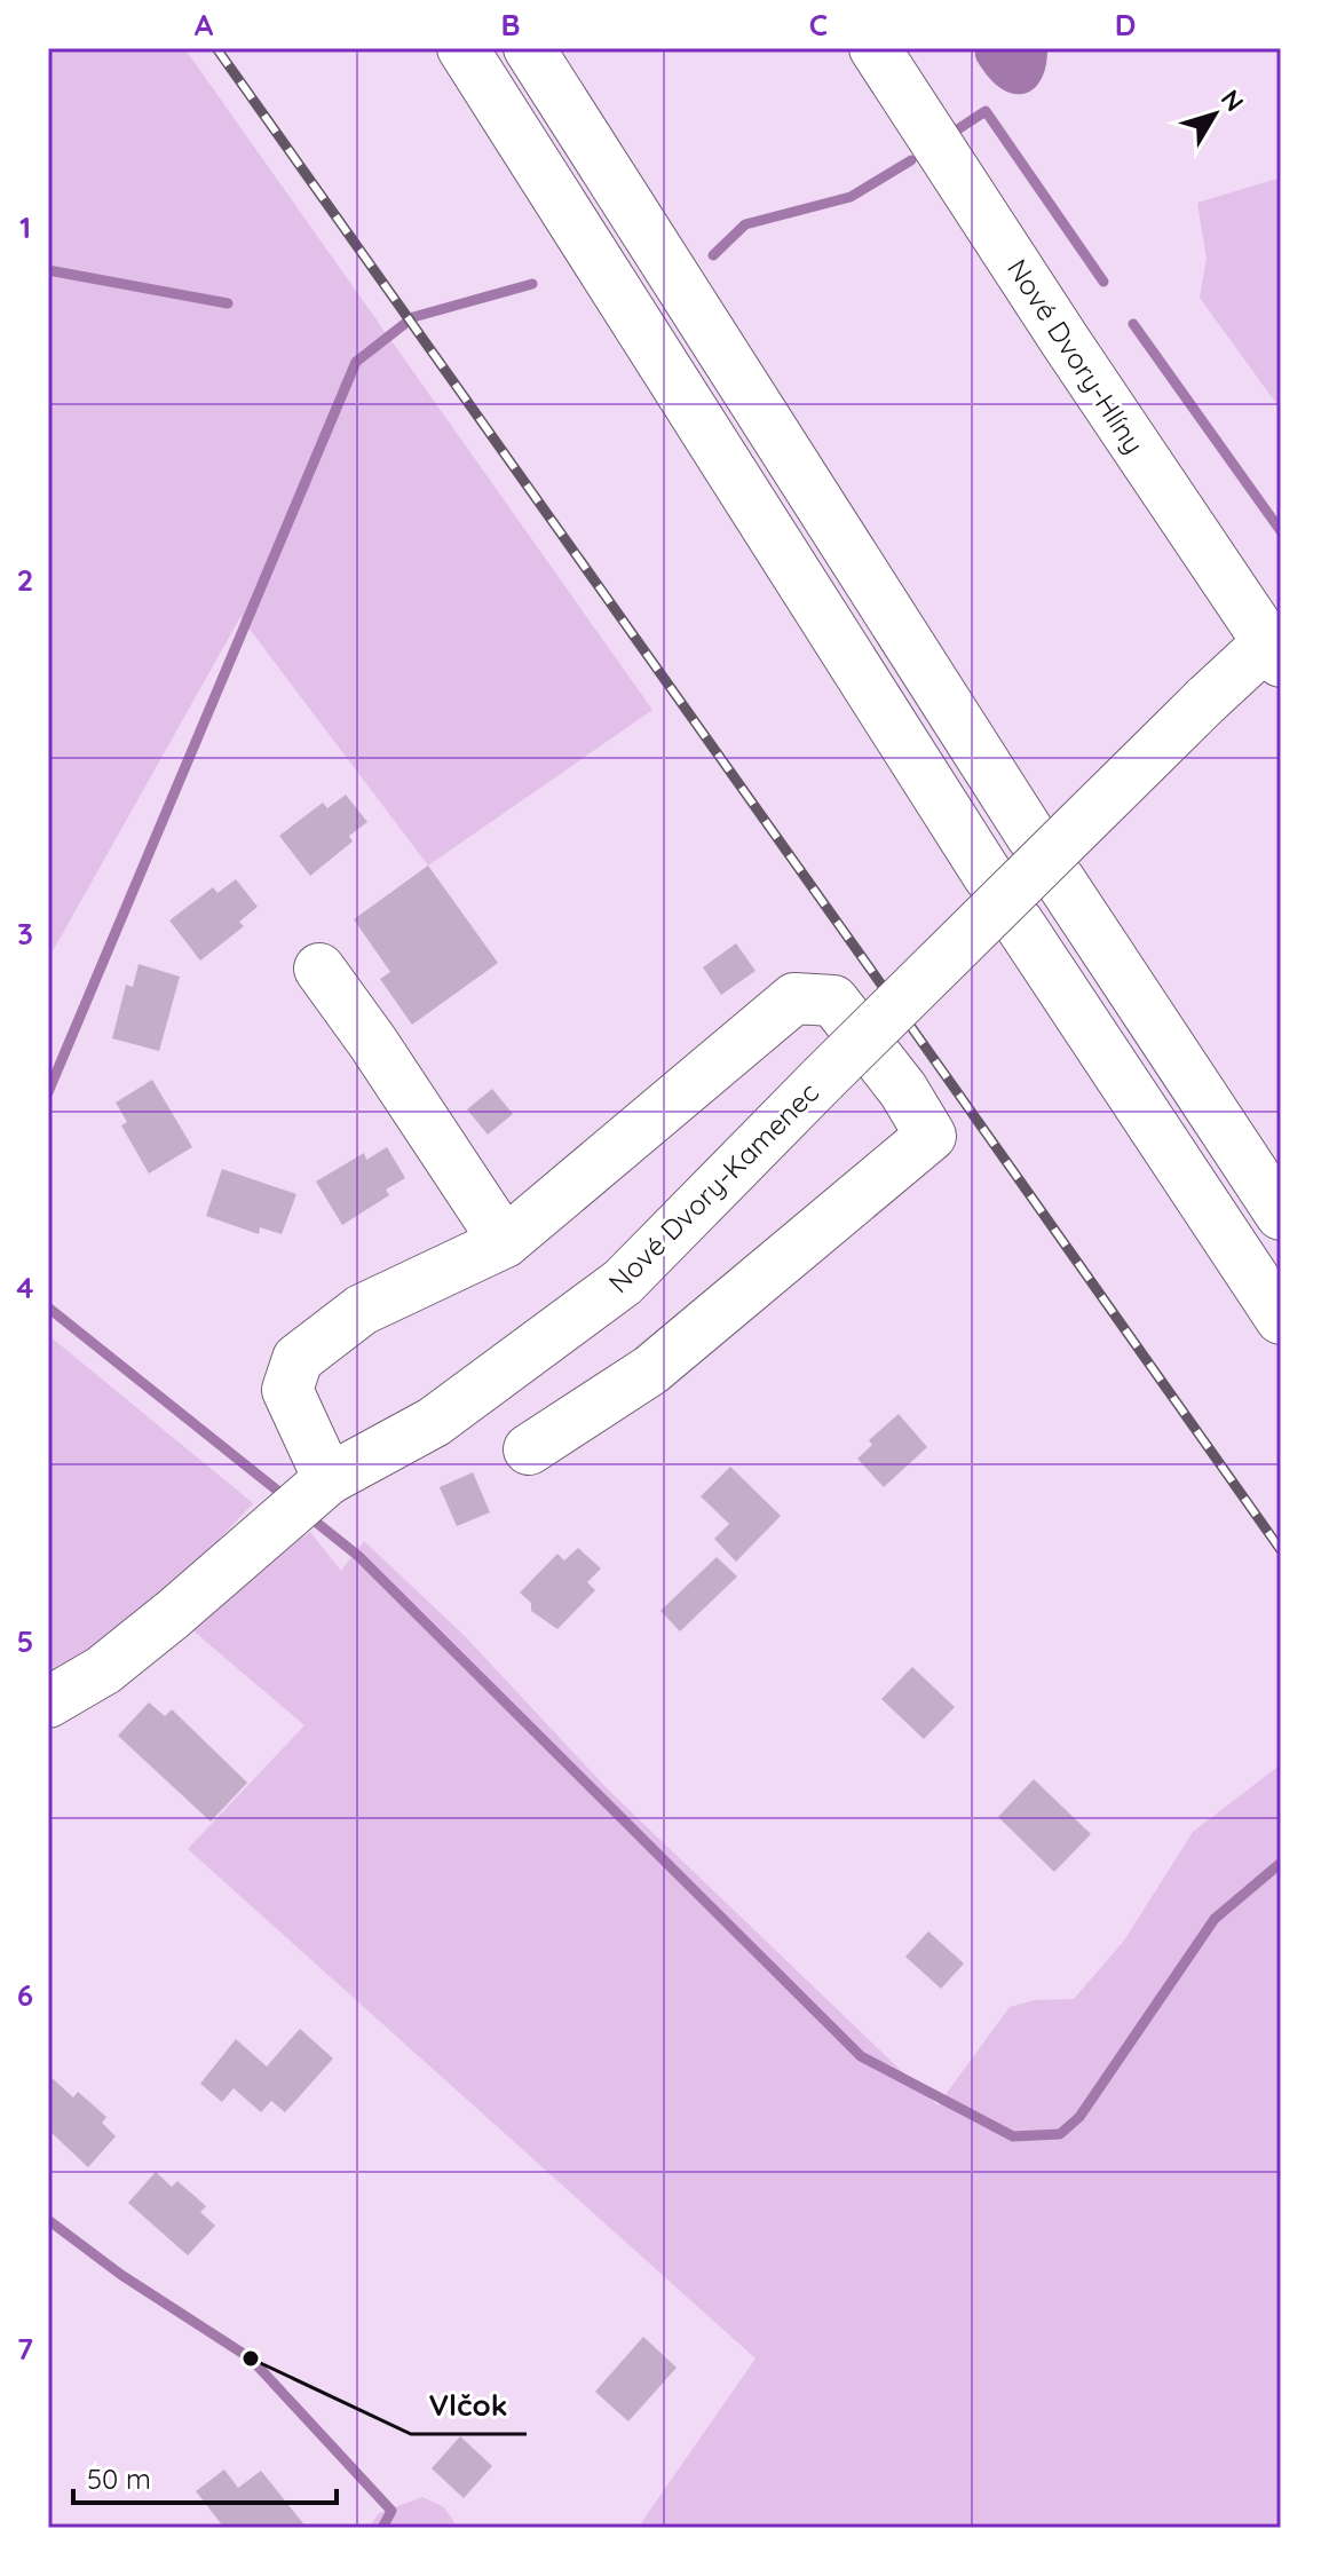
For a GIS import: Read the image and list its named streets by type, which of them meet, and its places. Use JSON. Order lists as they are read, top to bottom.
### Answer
{
  "streets": {
    "main road": ["Nové Dvory-Hlíny", "Nové Dvory-Kamenec"]
  },
  "crossings": [
    ["Nové Dvory-Hlíny", "Nové Dvory-Kamenec"]
  ],
  "places": ["Vlčok"],
  "scale_bar": "50 m",
  "north": "top right",
  "grid": {
    "columns": [
      "A",
      "B",
      "C",
      "D"
    ],
    "rows": [
      "1",
      "2",
      "3",
      "4",
      "5",
      "6",
      "7"
    ]
  }
}
